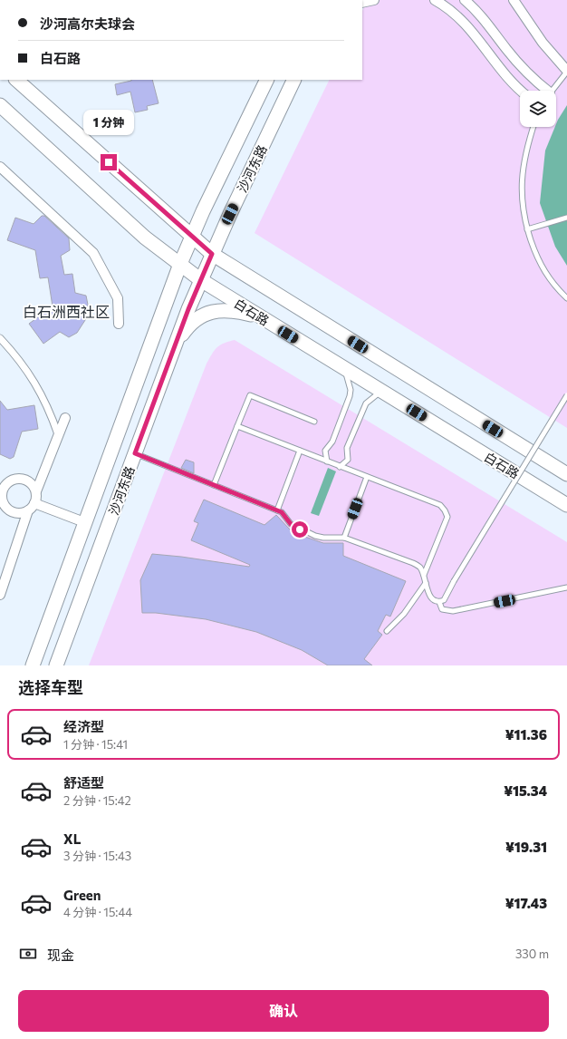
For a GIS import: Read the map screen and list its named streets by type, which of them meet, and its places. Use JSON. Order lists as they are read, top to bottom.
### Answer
{
  "streets": {
    "main road": ["沙河东路", "白石路"]
  },
  "crossings": [
    ["沙河东路", "白石路"]
  ],
  "districts": ["白石洲西社区"],
  "page": {
    "banner": ["沙河高尔夫球会", "白石路"],
    "bubble": "1 分钟",
    "heading": "选择车型",
    "list": [
      {
        "name": "经济型",
        "note": "1 分钟 · 15:41",
        "value": "¥11.36"
      },
      {
        "name": "舒适型",
        "note": "2 分钟 · 15:42",
        "value": "¥15.34"
      },
      {
        "name": "XL",
        "note": "3 分钟 · 15:43",
        "value": "¥19.31"
      },
      {
        "name": "Green",
        "note": "4 分钟 · 15:44",
        "value": "¥17.43"
      }
    ],
    "pay": ["现金", "330 m"],
    "buttons": "确认"
  }
}
